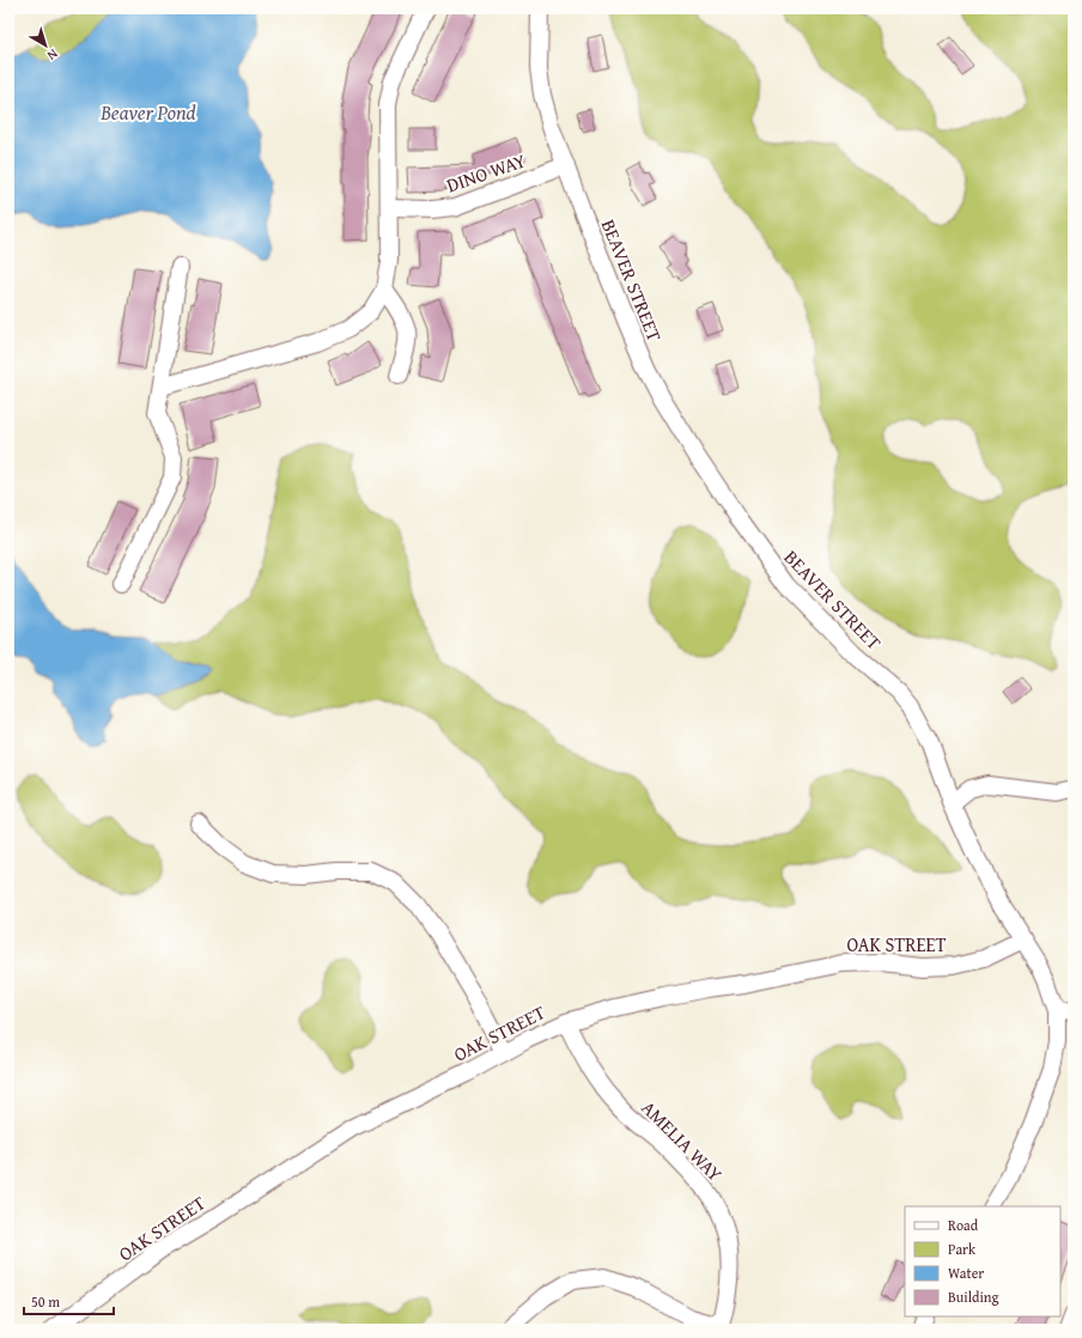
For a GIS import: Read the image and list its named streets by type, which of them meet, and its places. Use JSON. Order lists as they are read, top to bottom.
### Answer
{
  "streets": {
    "street": [
      "DINO WAY",
      "BEAVER STREET",
      "OAK STREET",
      "AMELIA WAY"
    ]
  },
  "crossings": [
    ["DINO WAY", "BEAVER STREET"],
    ["BEAVER STREET", "OAK STREET"],
    ["OAK STREET", "AMELIA WAY"]
  ],
  "water": ["Beaver Pond"],
  "legend": [
    "Road",
    "Park",
    "Water",
    "Building"
  ],
  "scale_bar": "50 m",
  "north": "bottom right"
}
